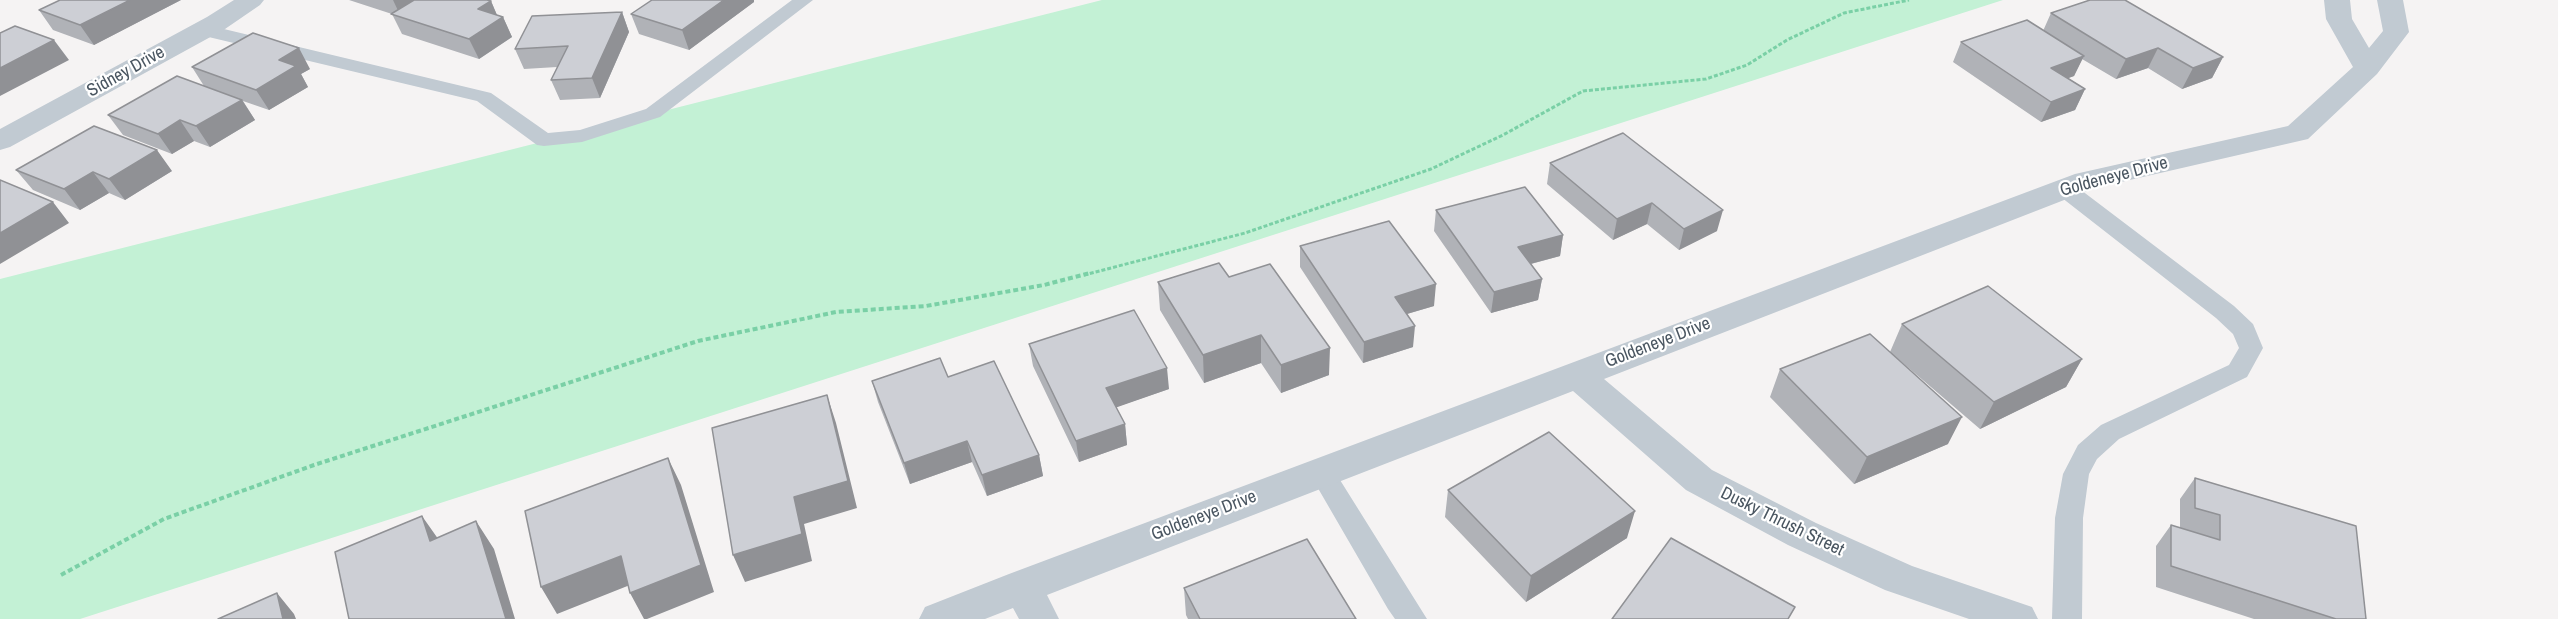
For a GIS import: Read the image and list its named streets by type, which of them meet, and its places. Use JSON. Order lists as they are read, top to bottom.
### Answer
{
  "streets": {
    "street": ["Sidney Drive", "Goldeneye Drive", "Dusky Thrush Street"]
  },
  "crossings": [
    ["Goldeneye Drive", "Dusky Thrush Street"]
  ]
}
